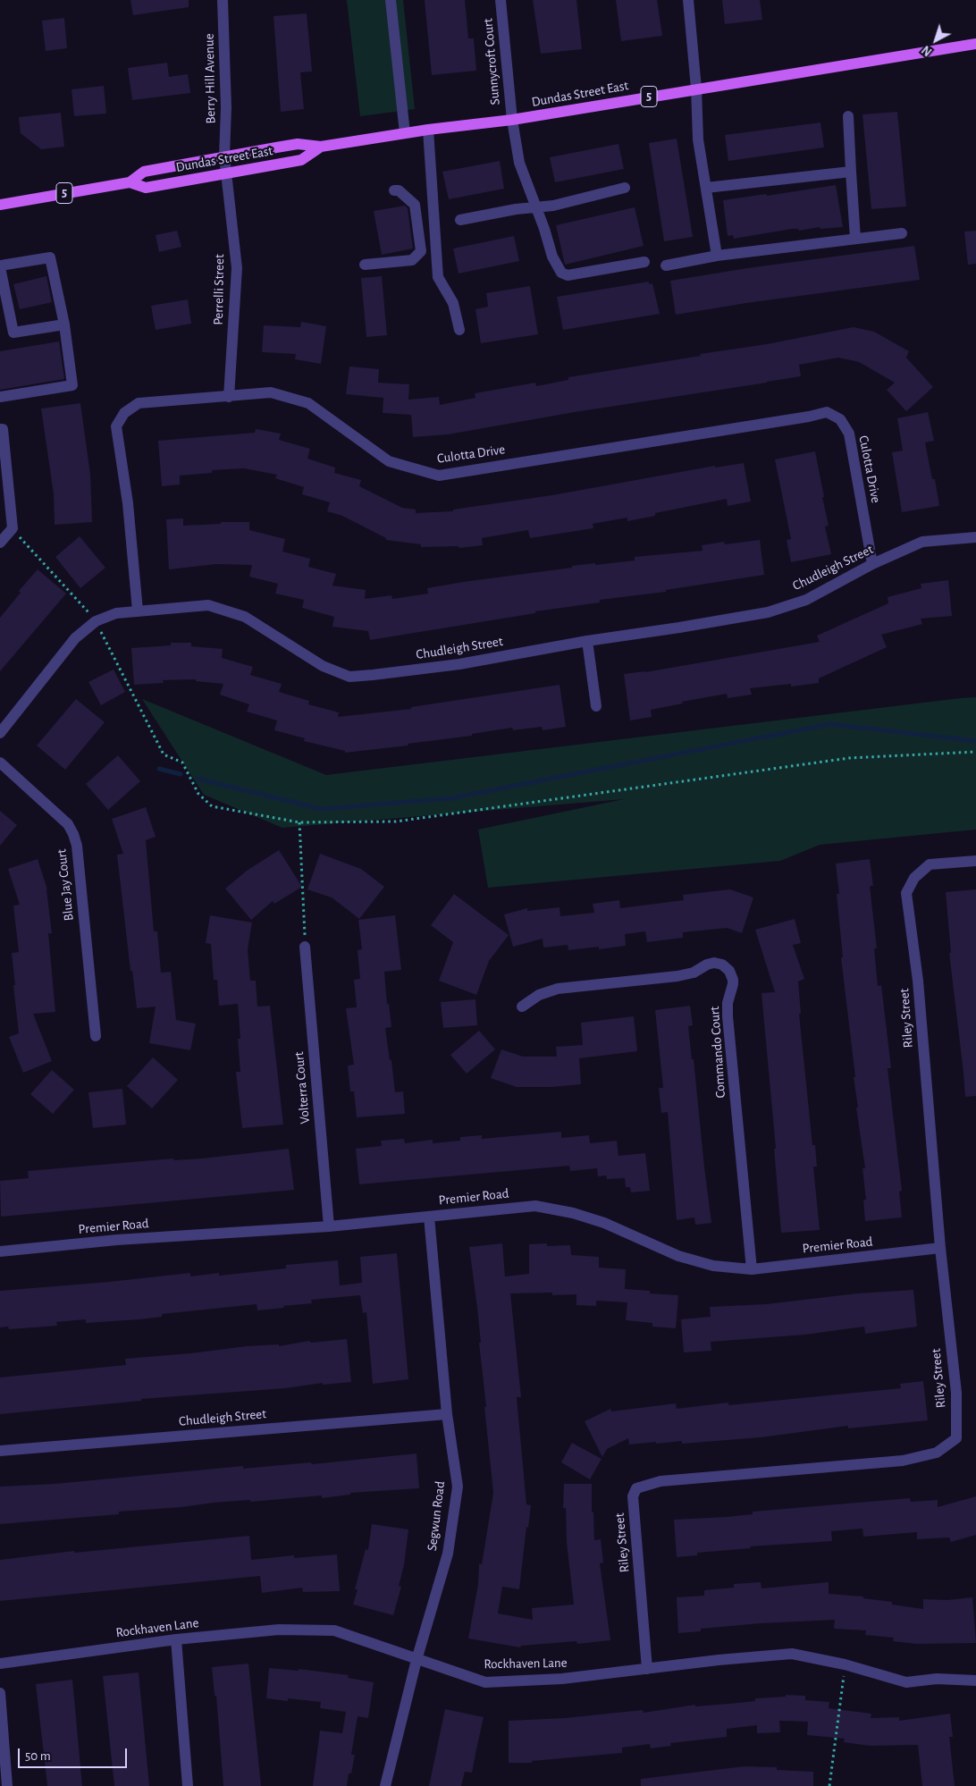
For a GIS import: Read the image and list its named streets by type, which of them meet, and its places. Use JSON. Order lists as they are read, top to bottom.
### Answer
{
  "streets": {
    "main road": ["Dundas Street East", "5"],
    "street": [
      "Sunnycroft Court",
      "Berry Hill Avenue",
      "Perrelli Street",
      "Culotta Drive",
      "Chudleigh Street",
      "Blue Jay Court",
      "Riley Street",
      "Commando Court",
      "Volterra Court",
      "Premier Road",
      "Segwun Road",
      "Rockhaven Lane"
    ]
  },
  "crossings": [
    ["Sunnycroft Court", "Dundas Street East"],
    ["Berry Hill Avenue", "Dundas Street East"],
    ["Berry Hill Avenue", "Perrelli Street"],
    ["Dundas Street East", "Perrelli Street"],
    ["Perrelli Street", "Culotta Drive"],
    ["Culotta Drive", "Chudleigh Street"],
    ["Chudleigh Street", "Segwun Road"],
    ["Riley Street", "Premier Road"],
    ["Riley Street", "Rockhaven Lane"],
    ["Commando Court", "Premier Road"],
    ["Volterra Court", "Premier Road"],
    ["Premier Road", "Segwun Road"],
    ["Segwun Road", "Rockhaven Lane"]
  ],
  "scale_bar": "50 m",
  "north": "bottom left"
}
